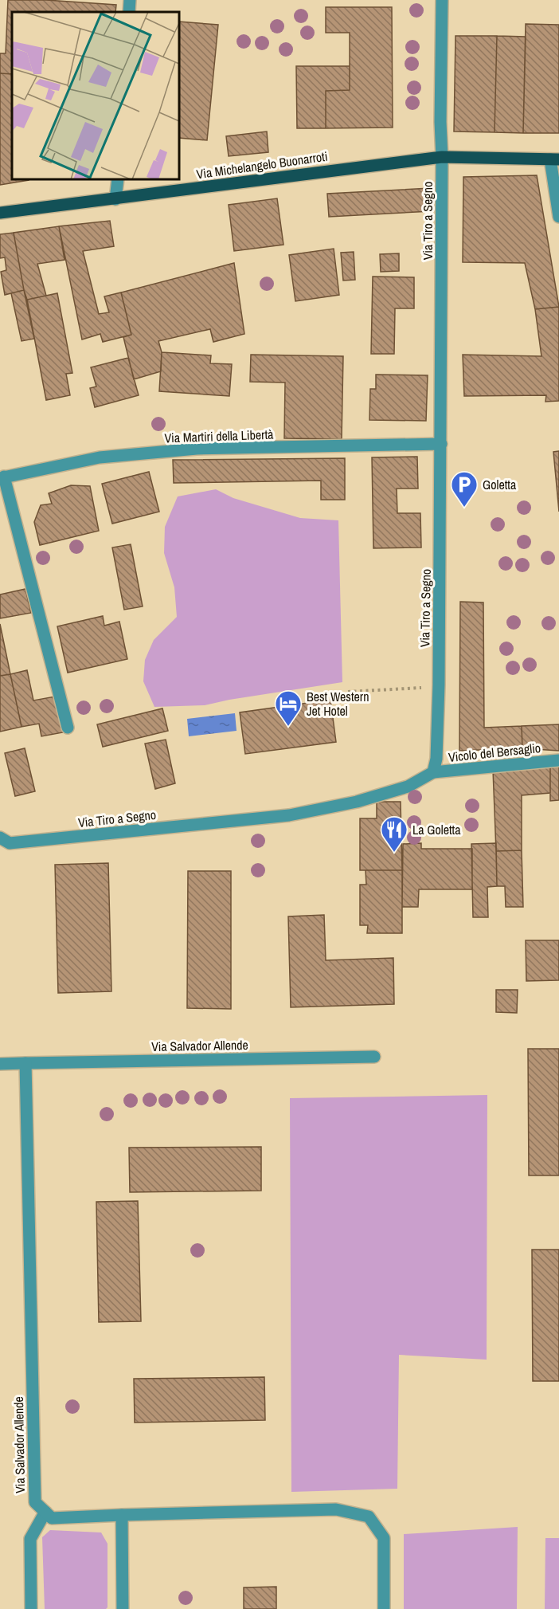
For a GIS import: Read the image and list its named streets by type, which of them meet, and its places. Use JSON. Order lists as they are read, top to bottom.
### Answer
{
  "streets": {
    "main road": ["Via Michelangelo Buonarroti"],
    "street": [
      "Via Tiro a Segno",
      "Via Martiri della Libertà",
      "Vicolo del Bersaglio",
      "Via Salvador Allende"
    ]
  },
  "crossings": [
    ["Via Michelangelo Buonarroti", "Via Tiro a Segno"],
    ["Via Tiro a Segno", "Via Martiri della Libertà"],
    ["Via Tiro a Segno", "Vicolo del Bersaglio"]
  ],
  "places": {
    "parking": ["Goletta"],
    "hotel": ["Best Western Jet Hotel"],
    "restaurant": ["La Goletta"]
  }
}
